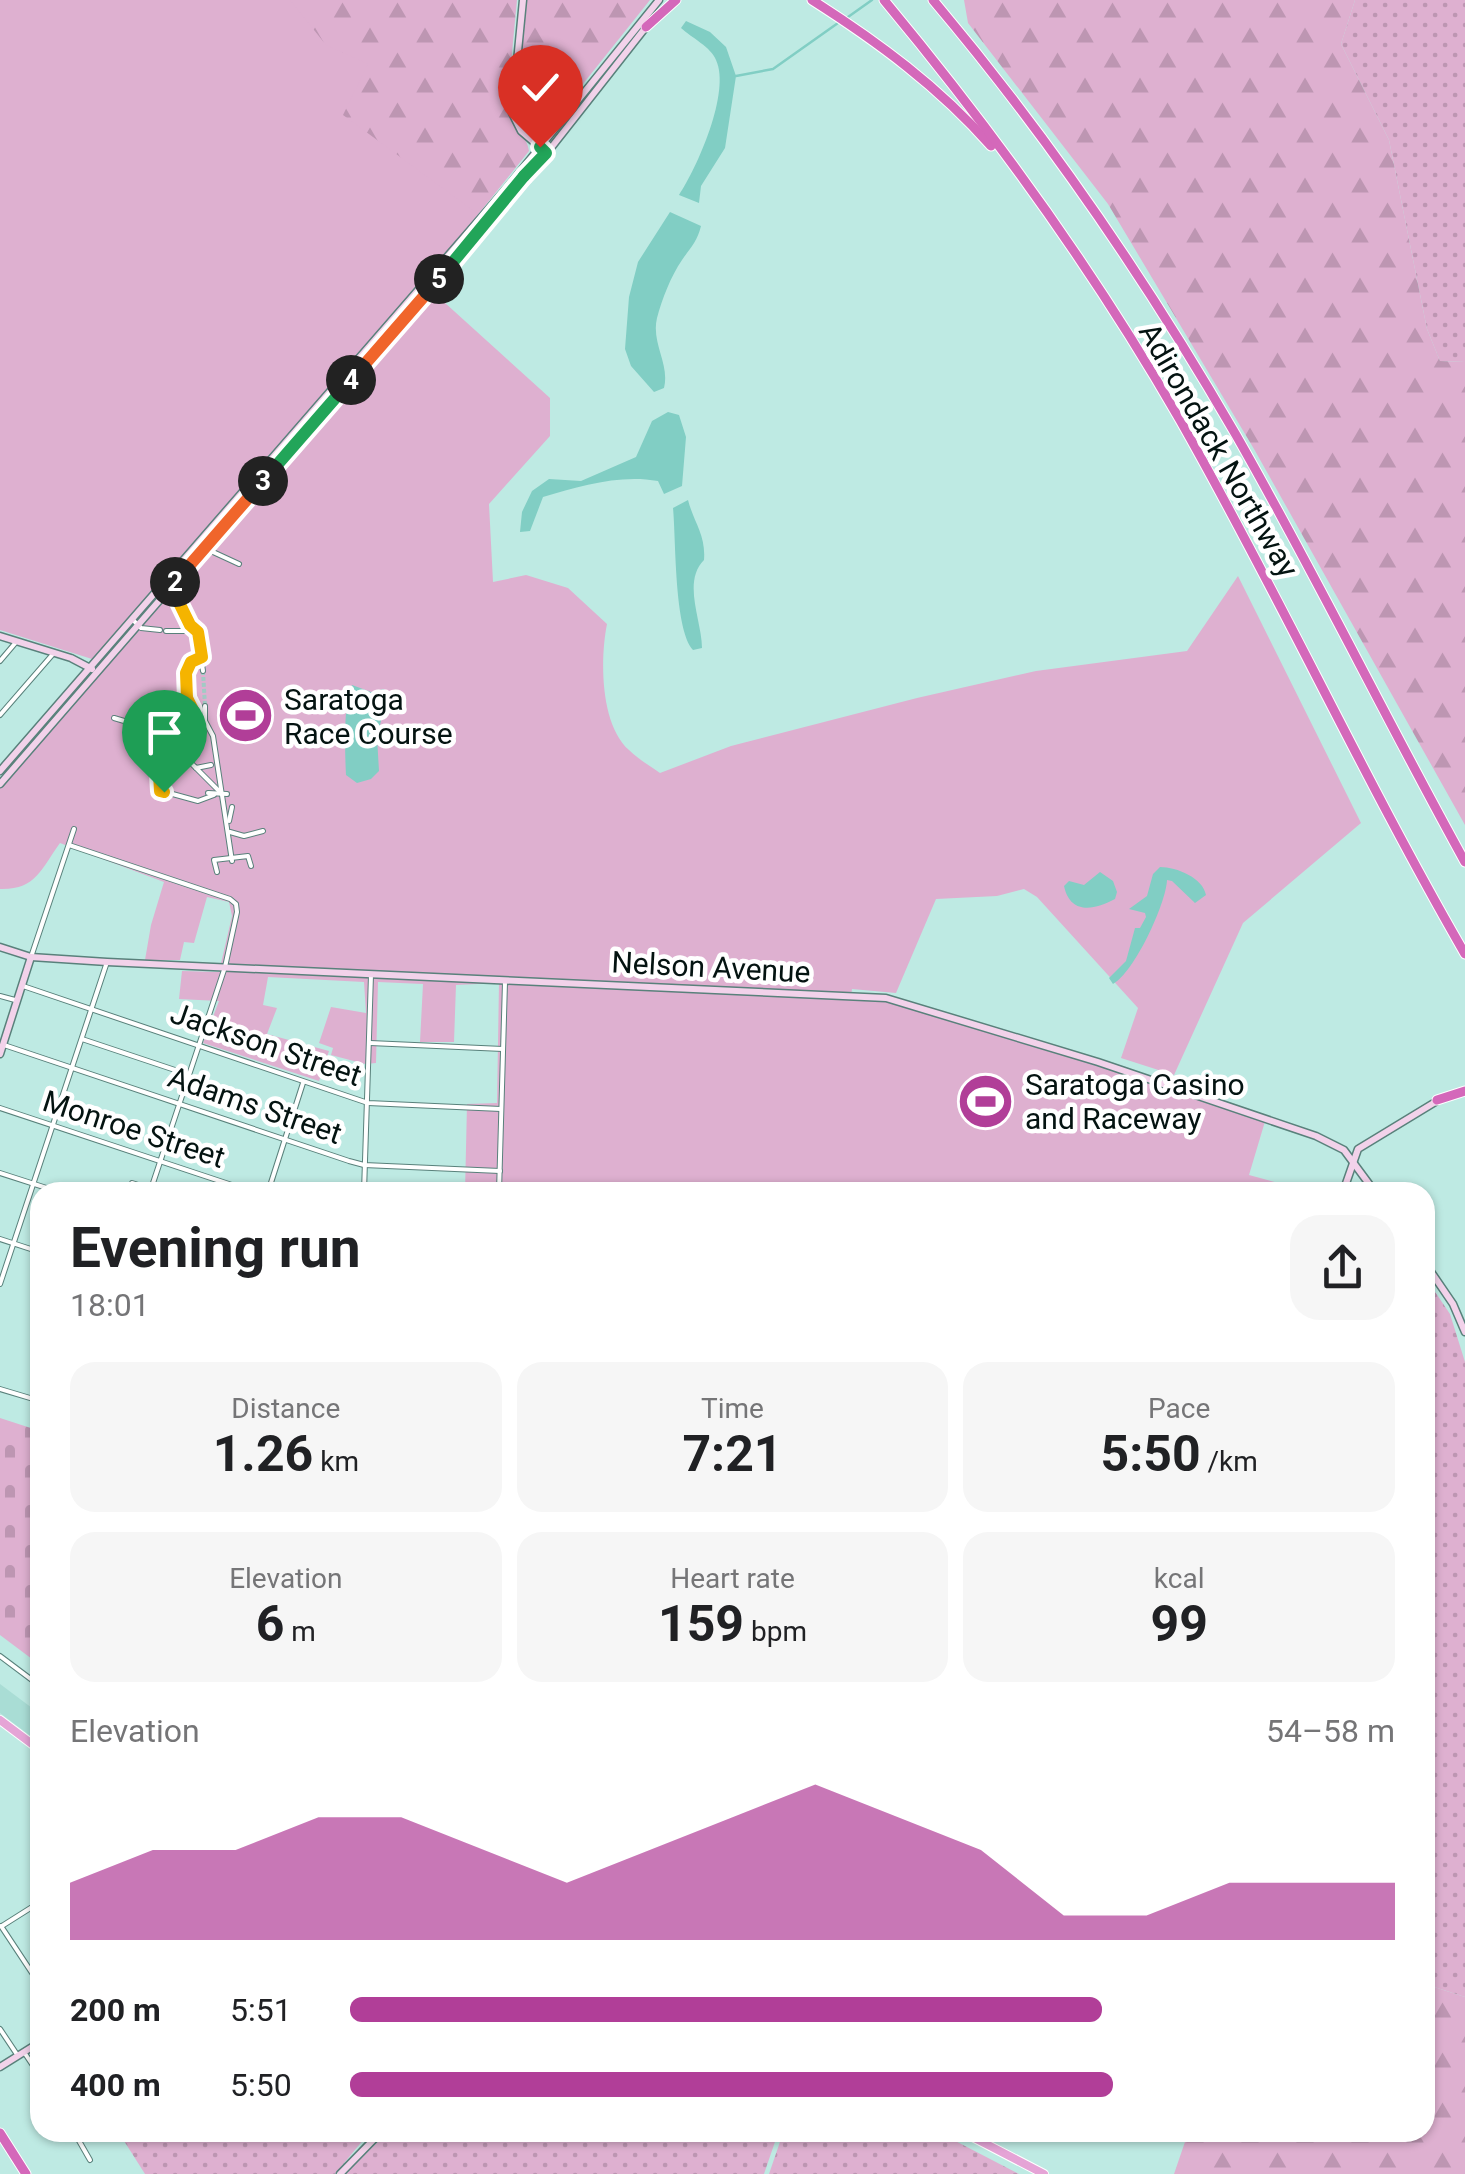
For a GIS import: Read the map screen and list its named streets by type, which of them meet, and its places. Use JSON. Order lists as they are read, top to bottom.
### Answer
{
  "streets": {
    "highway": ["Adirondack Northway"],
    "street": [
      "Nelson Avenue",
      "Jackson Street",
      "Adams Street",
      "Monroe Street"
    ]
  },
  "places": {
    "sports": ["Saratoga Race Course", "Saratoga Casino and Raceway"]
  },
  "page": {
    "pins": [
      "5",
      "4",
      "3",
      "2"
    ],
    "heading": ["Evening run", "18:01"],
    "stats": [
      ["Distance", "1.26 km"],
      ["Time", "7:21"],
      ["Pace", "5:50 /km"],
      ["Elevation", "6 m"],
      ["Heart rate", "159 bpm"],
      ["kcal", "99"]
    ],
    "chart": ["Elevation", "54–58 m"],
    "list": [
      {
        "name": "200 m",
        "note": "5:51"
      },
      {
        "name": "400 m",
        "note": "5:50"
      }
    ]
  }
}
